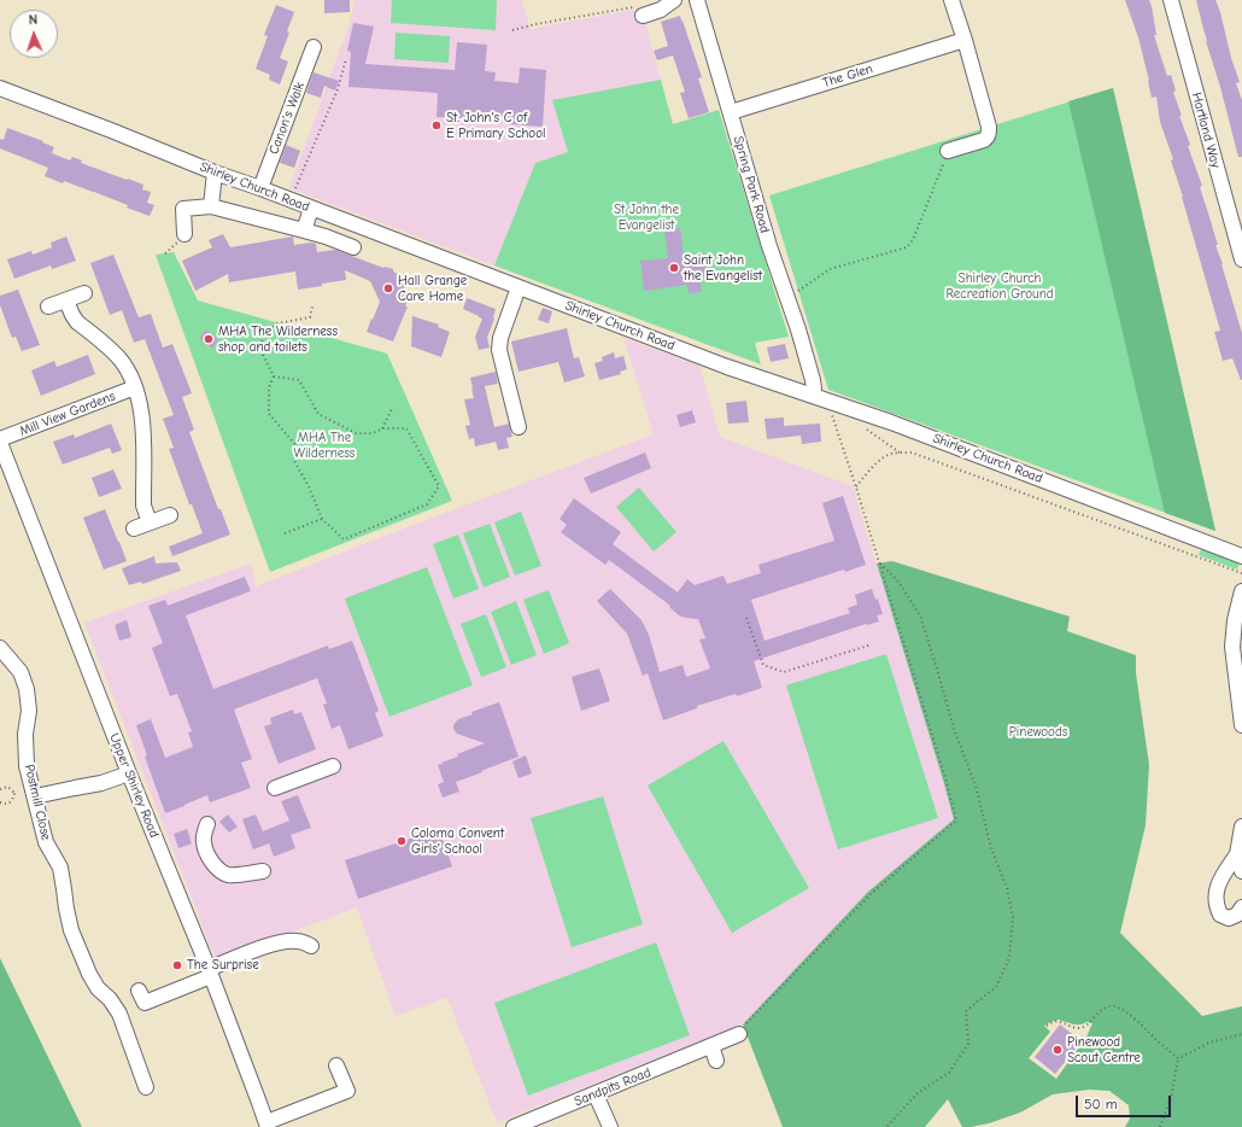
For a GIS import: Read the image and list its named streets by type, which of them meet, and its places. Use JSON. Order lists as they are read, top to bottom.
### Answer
{
  "streets": {
    "street": [
      "The Glen",
      "Canon's Walk",
      "Hartland Way",
      "Spring Park Road",
      "Shirley Church Road",
      "Mill View Gardens",
      "Upper Shirley Road",
      "Postmill Close",
      "Sandpits Road"
    ]
  },
  "crossings": [
    ["The Glen", "Spring Park Road"],
    ["Canon's Walk", "Shirley Church Road"],
    ["Spring Park Road", "Shirley Church Road"]
  ],
  "parks": [
    "St John the Evangelist",
    "Shirley Church Recreation Ground",
    "MHA The Wilderness",
    "Pinewoods"
  ],
  "places": [
    "St. John's C of E Primary School",
    "Saint John the Evangelist",
    "Hall Grange Care Home",
    "MHA The Wilderness shop and toilets",
    "Coloma Convent Girls' School",
    "The Surprise",
    "Pinewood Scout Centre"
  ],
  "scale_bar": "50 m",
  "north": "top"
}
